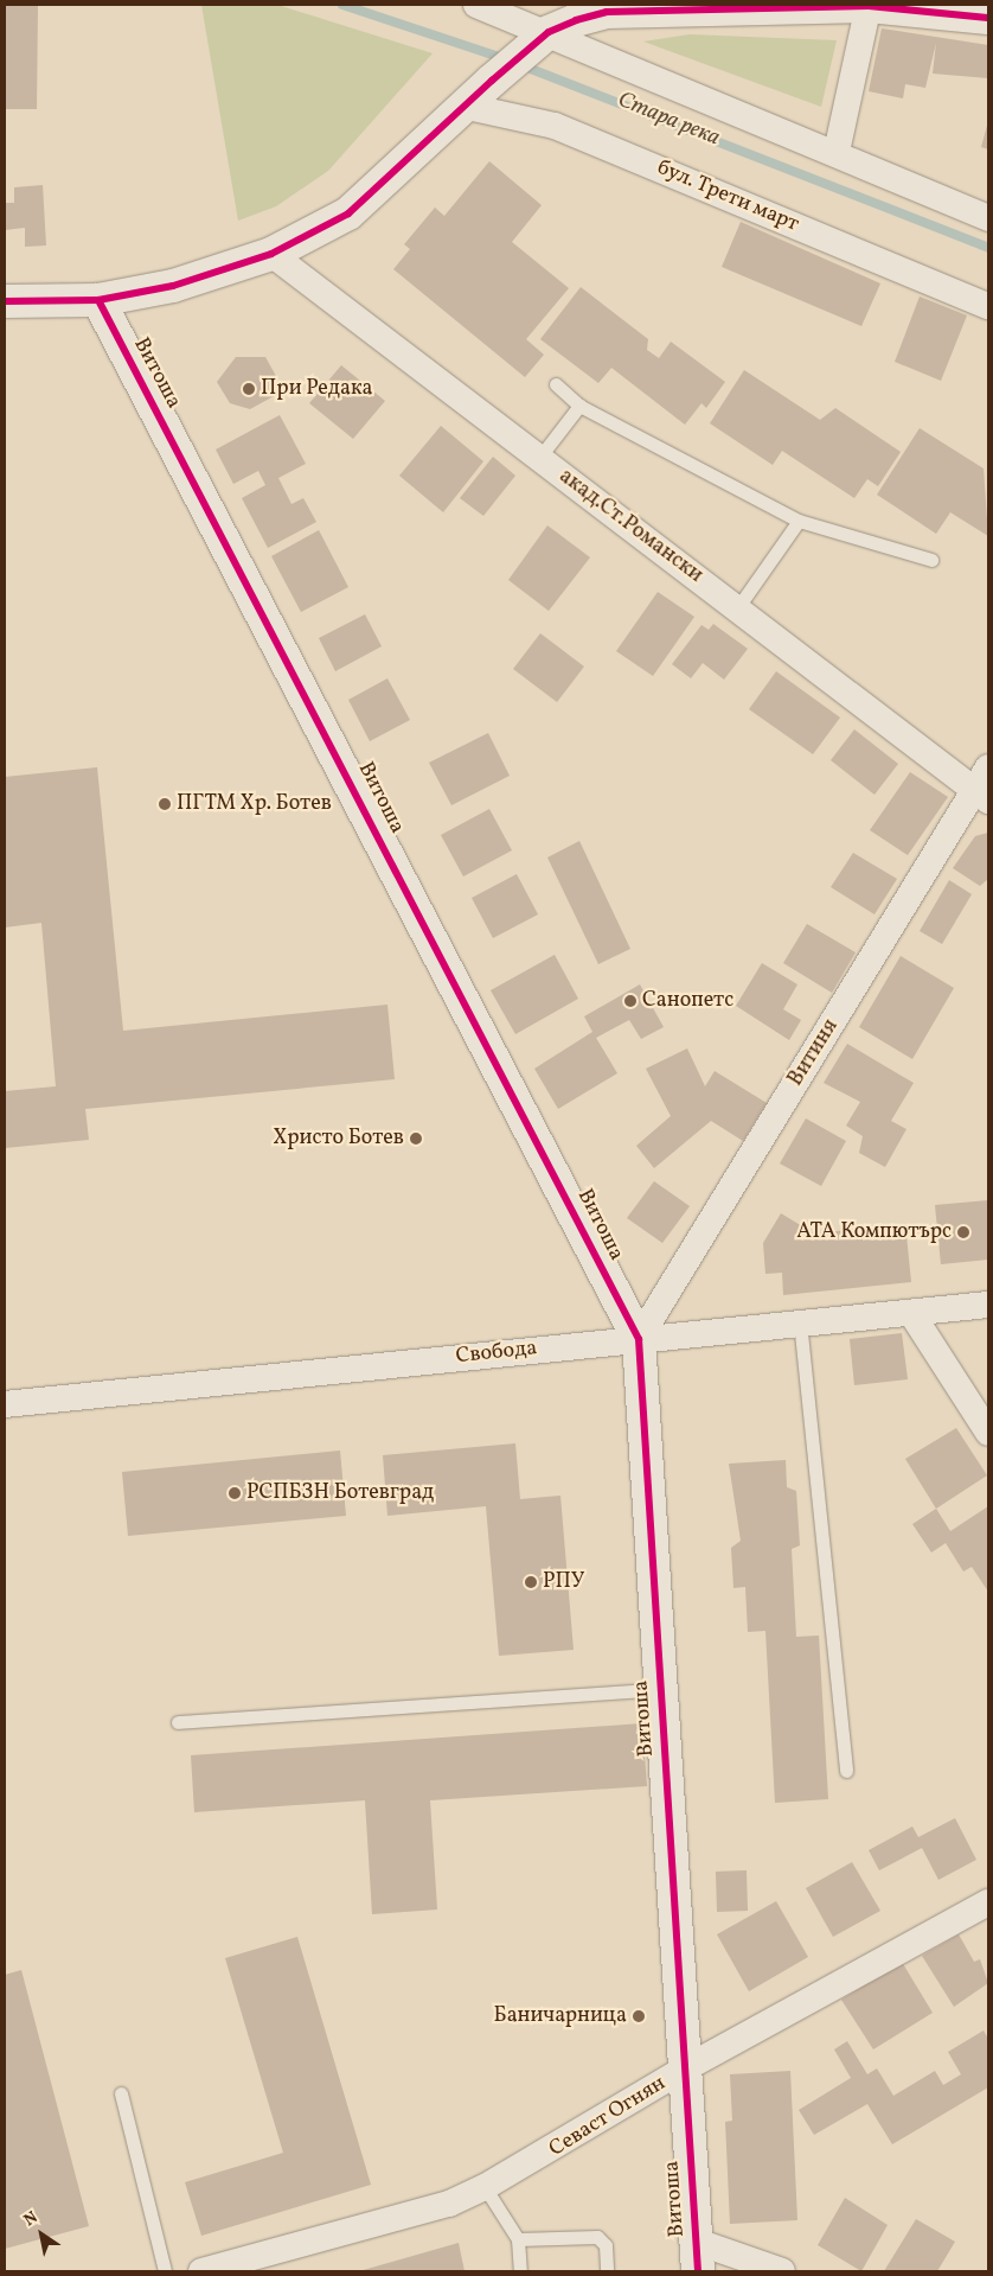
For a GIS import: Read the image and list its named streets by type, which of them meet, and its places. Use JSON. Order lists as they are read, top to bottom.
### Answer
{
  "streets": {
    "street": [
      "бул. Трети март",
      "Витоша",
      "акад.Ст.Романски",
      "Витиня",
      "Свобода",
      "Севаст Огнян"
    ]
  },
  "crossings": [
    ["Витоша", "Витиня"],
    ["Витоша", "Свобода"],
    ["Витоша", "Севаст Огнян"],
    ["акад.Ст.Романски", "Витиня"],
    ["Витиня", "Свобода"]
  ],
  "water": ["Стара река"],
  "places": [
    "При Редака",
    "ПГТМ Хр. Ботев",
    "Санопетс",
    "Христо Ботев",
    "АТА Компютърс",
    "РСПБЗН Ботевград",
    "РПУ",
    "Баничарница"
  ],
  "north": "top left"
}
